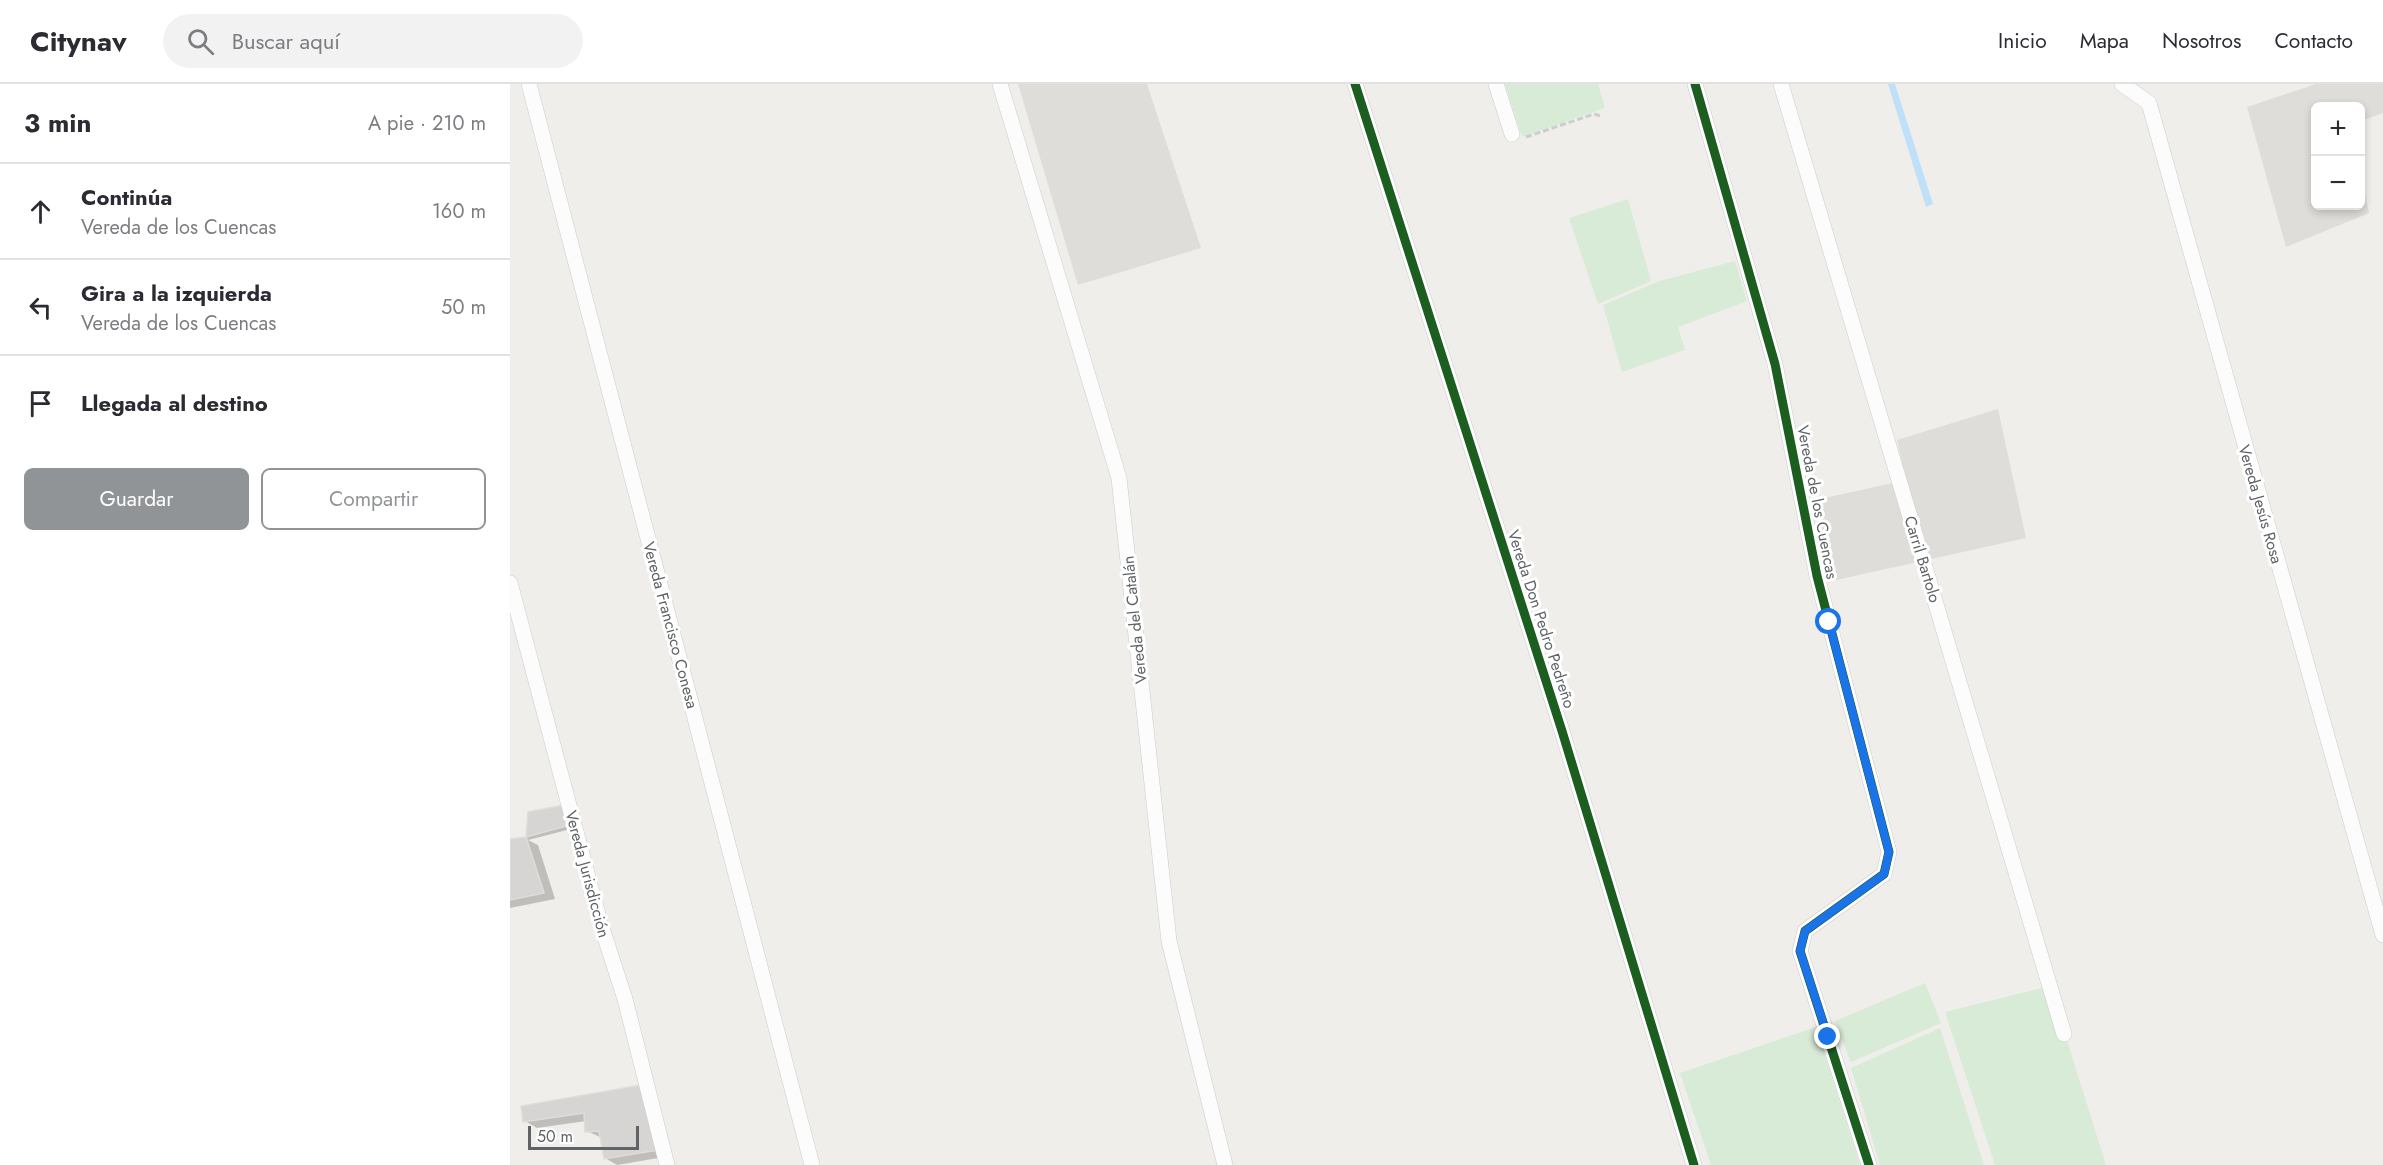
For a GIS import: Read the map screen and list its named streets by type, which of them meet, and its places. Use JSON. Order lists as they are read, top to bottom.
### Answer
{
  "streets": {
    "street": [
      "Vereda de los Cuencas",
      "Vereda Jesús Rosa",
      "Carril Bartolo",
      "Vereda Don Pedro Pedreño",
      "Vereda del Catalán",
      "Vereda Francisco Conesa",
      "Vereda Jurisdicción"
    ]
  },
  "scale_bar": "50 m",
  "page": {
    "header": "Citynav",
    "search": "Buscar aquí",
    "nav": [
      "Inicio",
      "Mapa",
      "Nosotros",
      "Contacto"
    ],
    "heading": ["3 min", "A pie · 210 m"],
    "map_buttons": ["+", "−"],
    "list": [
      ["Continúa", "Vereda de los Cuencas", "160 m"],
      ["Gira a la izquierda", "Vereda de los Cuencas", "50 m"],
      "Llegada al destino"
    ],
    "buttons": ["Guardar", "Compartir"],
    "scale": "50 m"
  }
}
